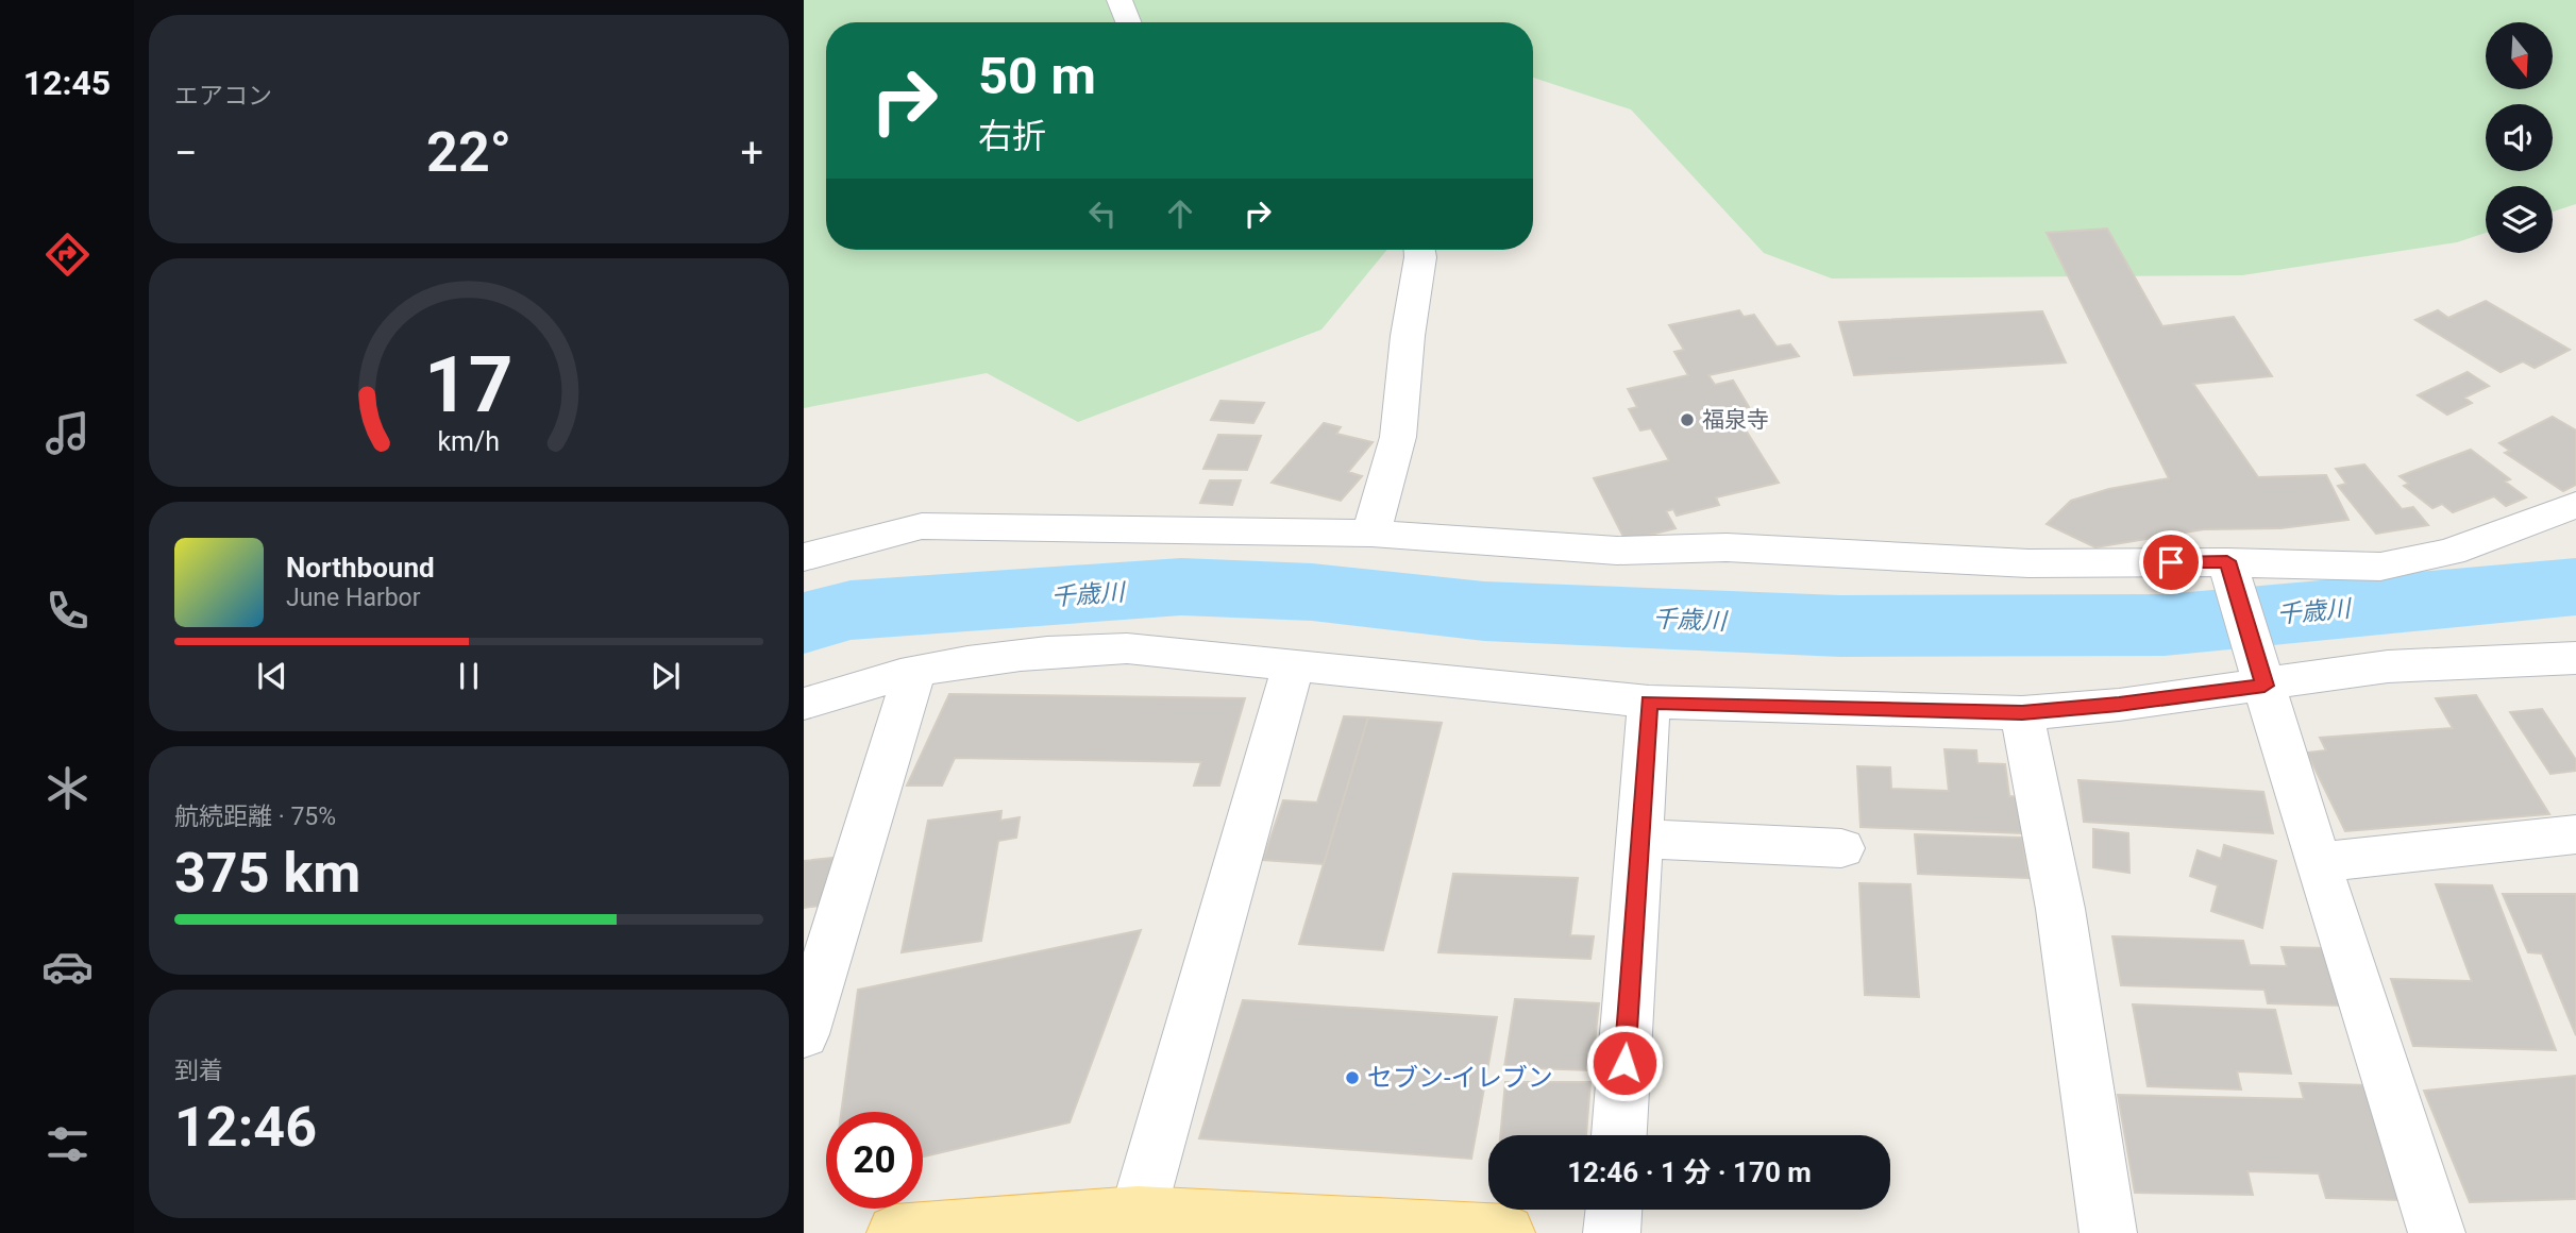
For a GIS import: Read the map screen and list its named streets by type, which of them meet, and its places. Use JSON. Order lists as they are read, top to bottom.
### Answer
{
  "water": ["千歳川"],
  "places": ["福泉寺", "セブン-イレブン"],
  "north": "bottom",
  "page": {
    "tabs": "12:45",
    "tile": [
      "エアコン",
      ["航続距離 · 75%", "375 km"],
      ["到着", "12:46"]
    ],
    "turn": ["50 m", "右折"],
    "heat": ["−", "22°", "+"],
    "song": ["Northbound", "June Harbor"],
    "limit": "20",
    "trip": "12:46 · 1 分 · 170 m",
    "gauge": ["17", "km/h"]
  }
}
